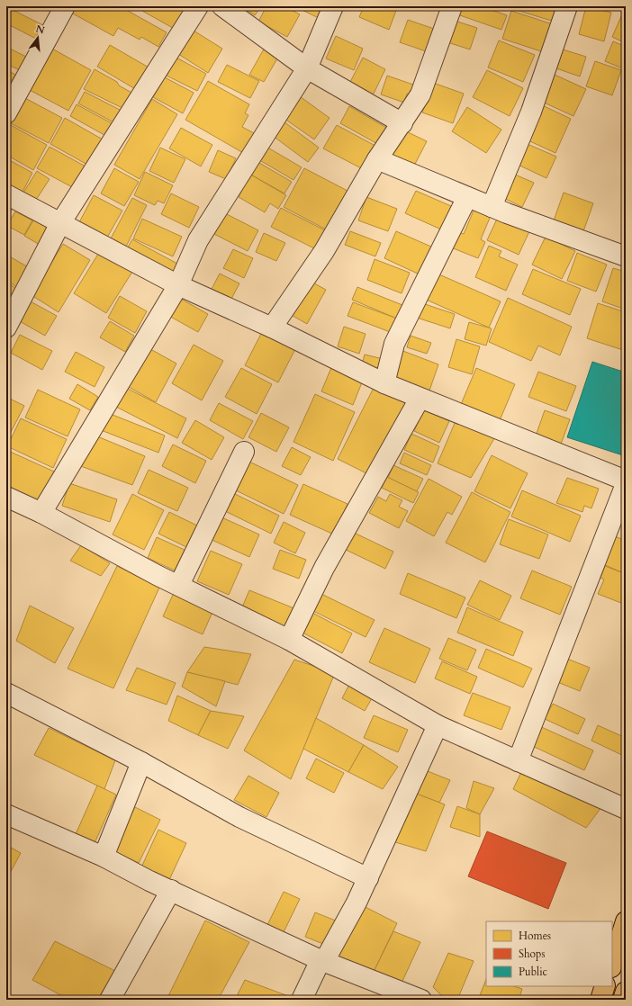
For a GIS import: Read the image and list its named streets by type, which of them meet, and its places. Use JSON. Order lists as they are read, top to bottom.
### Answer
{
  "legend": ["Homes", "Shops", "Public"],
  "north": "top"
}
